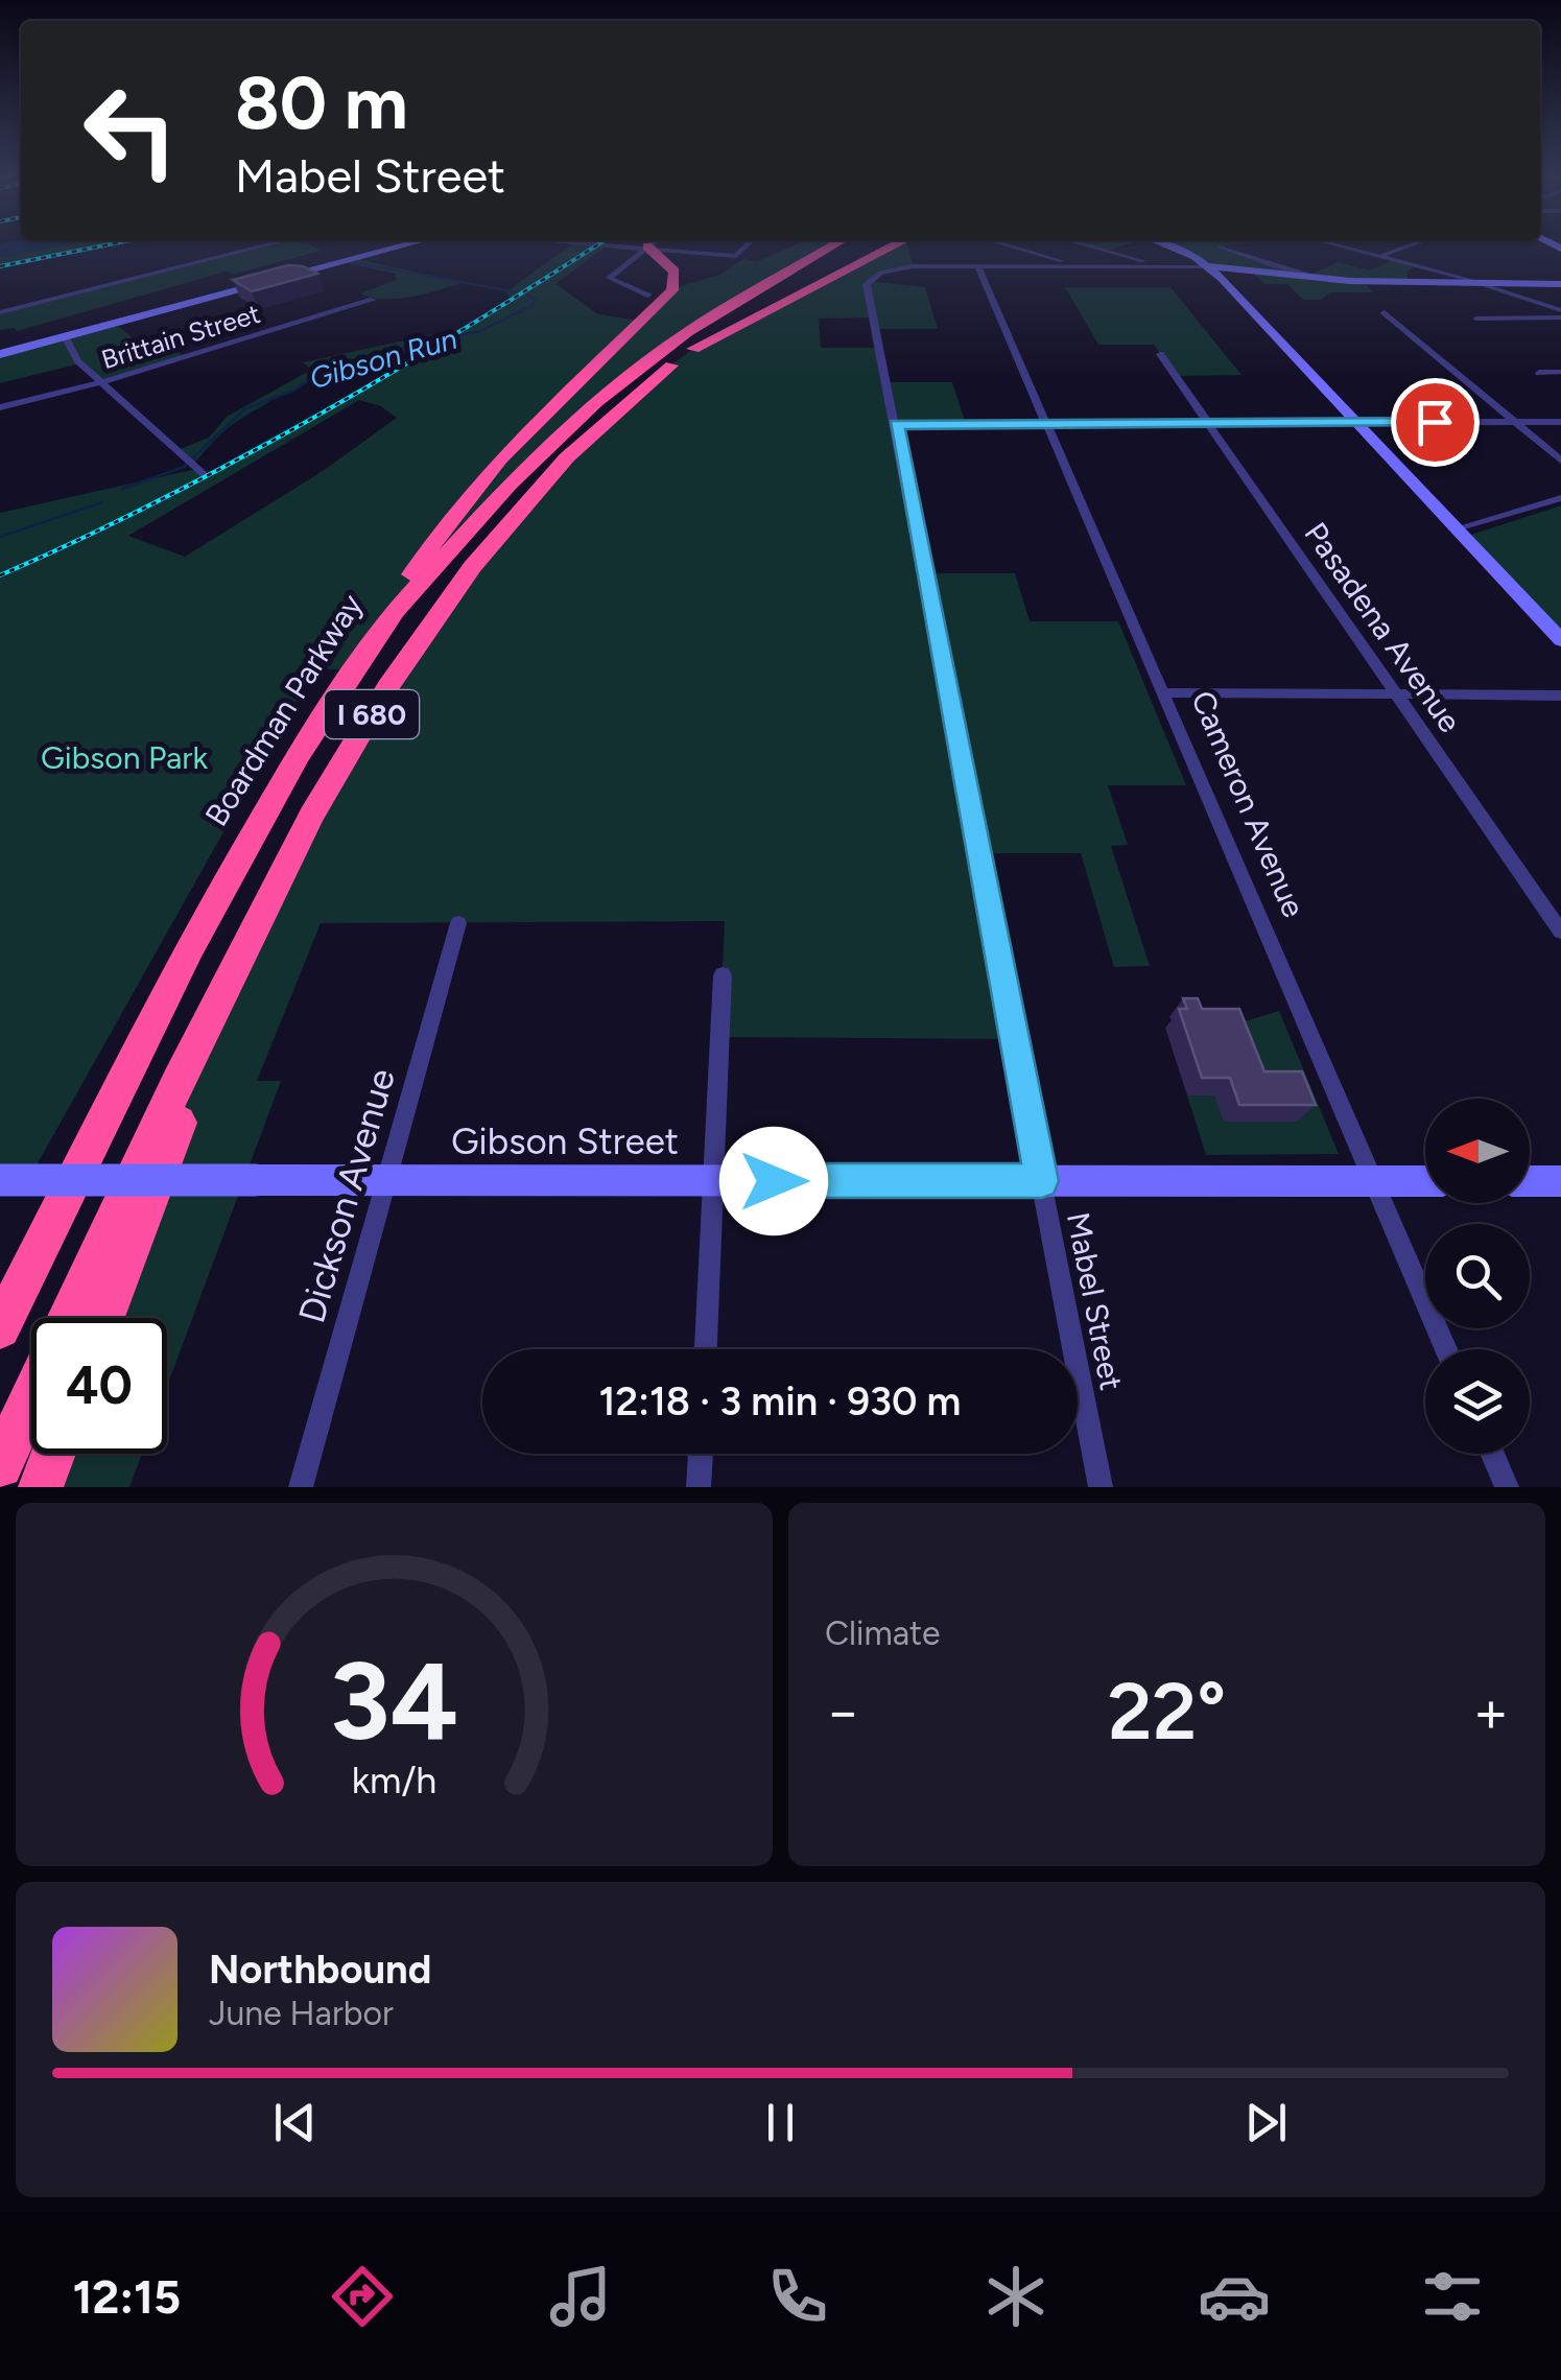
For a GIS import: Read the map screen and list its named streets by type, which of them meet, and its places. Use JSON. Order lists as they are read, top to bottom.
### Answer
{
  "streets": {
    "highway": ["Boardman Parkway", "I 680"],
    "street": [
      "Brittain Street",
      "Pasadena Avenue",
      "Cameron Avenue",
      "Gibson Street",
      "Dickson Avenue",
      "Mabel Street"
    ]
  },
  "crossings": [
    ["Cameron Avenue", "Gibson Street"],
    ["Cameron Avenue", "Mabel Street"],
    ["Gibson Street", "Dickson Avenue"],
    ["Gibson Street", "Mabel Street"]
  ],
  "water": ["Gibson Run"],
  "parks": ["Gibson Park"],
  "north": "left",
  "page": {
    "turn": ["80 m", "Mabel Street"],
    "limit": "40",
    "trip": "12:18 · 3 min · 930 m",
    "tile": "Climate",
    "heat": ["−", "22°", "+"],
    "song": ["Northbound", "June Harbor"],
    "tabs": "12:15",
    "gauge": ["34", "km/h"]
  }
}
